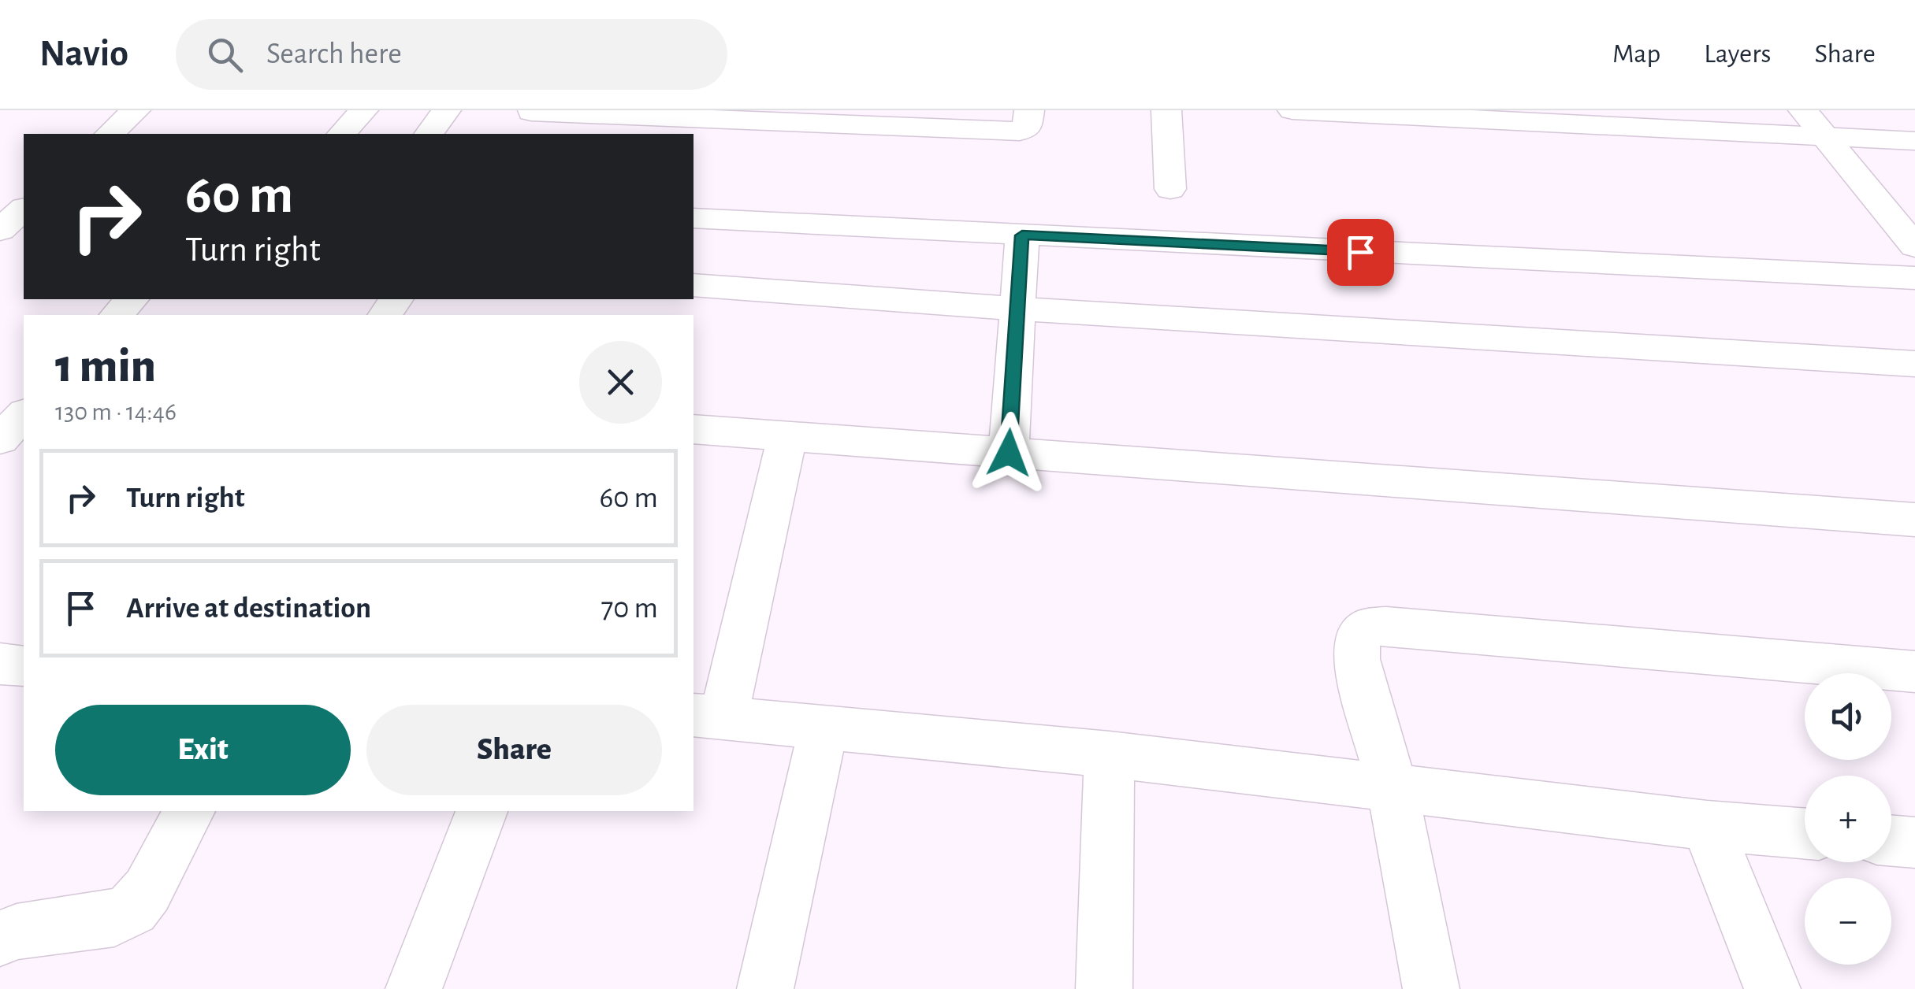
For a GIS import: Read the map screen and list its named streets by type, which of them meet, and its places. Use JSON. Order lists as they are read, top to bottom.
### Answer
{
  "page": {
    "header": "Navio",
    "search": "Search here",
    "nav": ["Map", "Layers", "Share"],
    "turn": ["60 m", "Turn right"],
    "heading": ["1 min", "130 m · 14:46"],
    "list": [
      {
        "name": "Turn right",
        "value": "60 m"
      },
      {
        "name": "Arrive at destination",
        "value": "70 m"
      }
    ],
    "map_buttons": ["+", "−"],
    "buttons": ["Exit", "Share"]
  }
}
